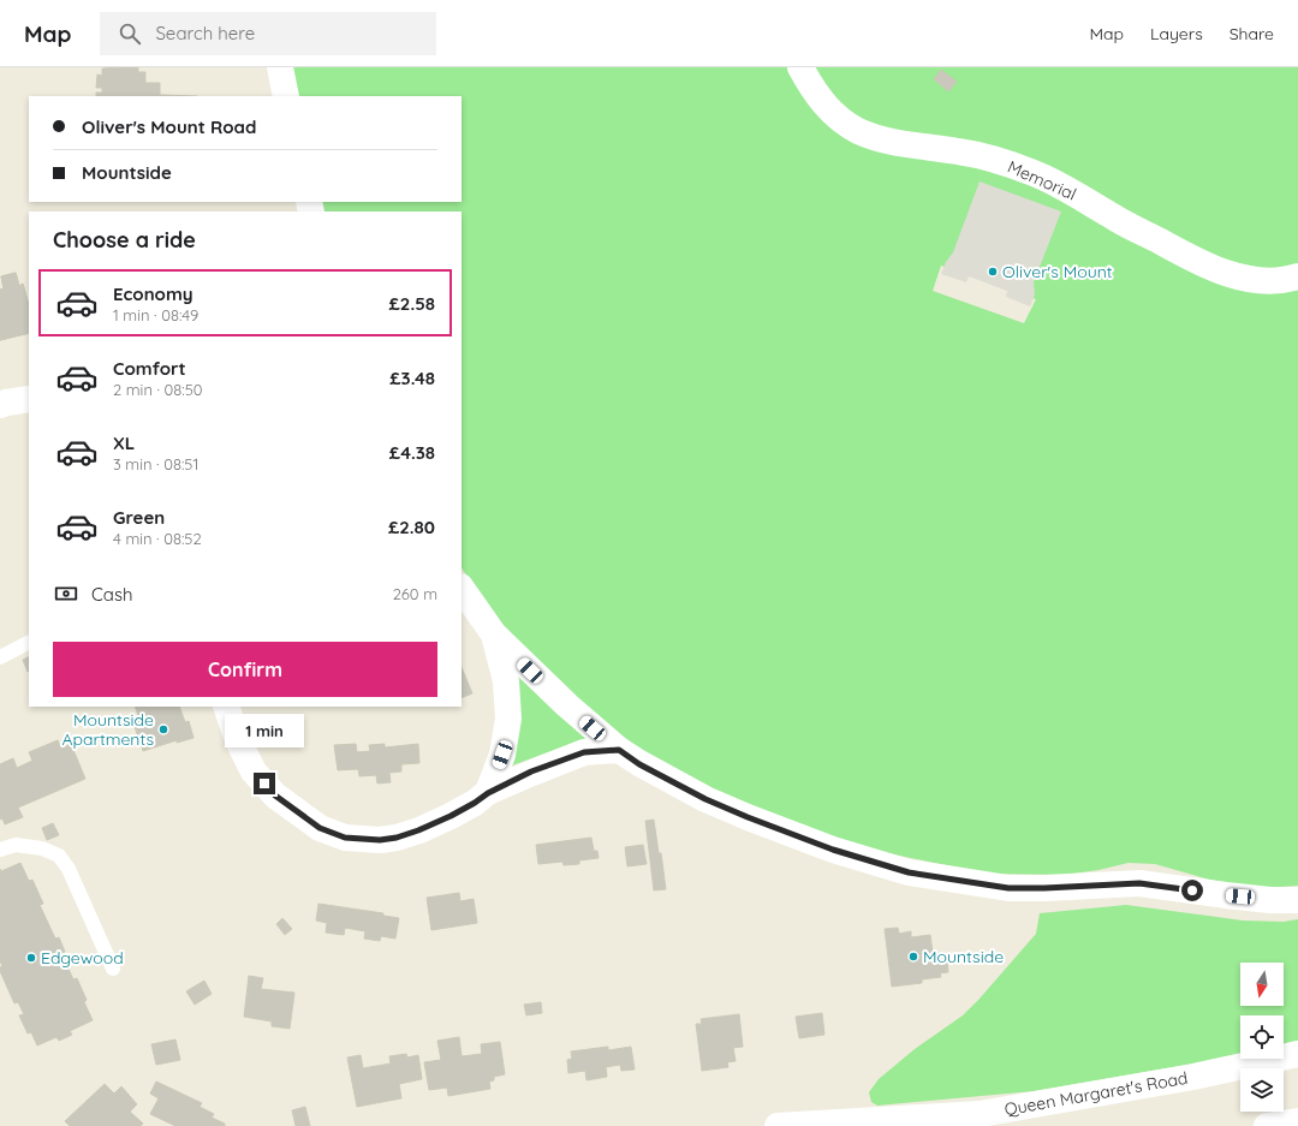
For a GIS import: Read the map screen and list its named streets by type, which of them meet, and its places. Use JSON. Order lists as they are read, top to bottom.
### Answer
{
  "streets": {
    "street": ["Memorial", "Queen Margaret's Road"]
  },
  "places": [
    "Oliver's Mount",
    "Mountside Apartments",
    "Mountside",
    "Edgewood"
  ],
  "north": "bottom",
  "page": {
    "header": "Map",
    "search": "Search here",
    "nav": ["Map", "Layers", "Share"],
    "banner": ["Oliver's Mount Road", "Mountside"],
    "heading": "Choose a ride",
    "list": [
      {
        "name": "Economy",
        "note": "1 min · 08:49",
        "value": "£2.58"
      },
      {
        "name": "Comfort",
        "note": "2 min · 08:50",
        "value": "£3.48"
      },
      {
        "name": "XL",
        "note": "3 min · 08:51",
        "value": "£4.38"
      },
      {
        "name": "Green",
        "note": "4 min · 08:52",
        "value": "£2.80"
      }
    ],
    "pay": ["Cash", "260 m"],
    "buttons": "Confirm",
    "bubble": "1 min"
  }
}
